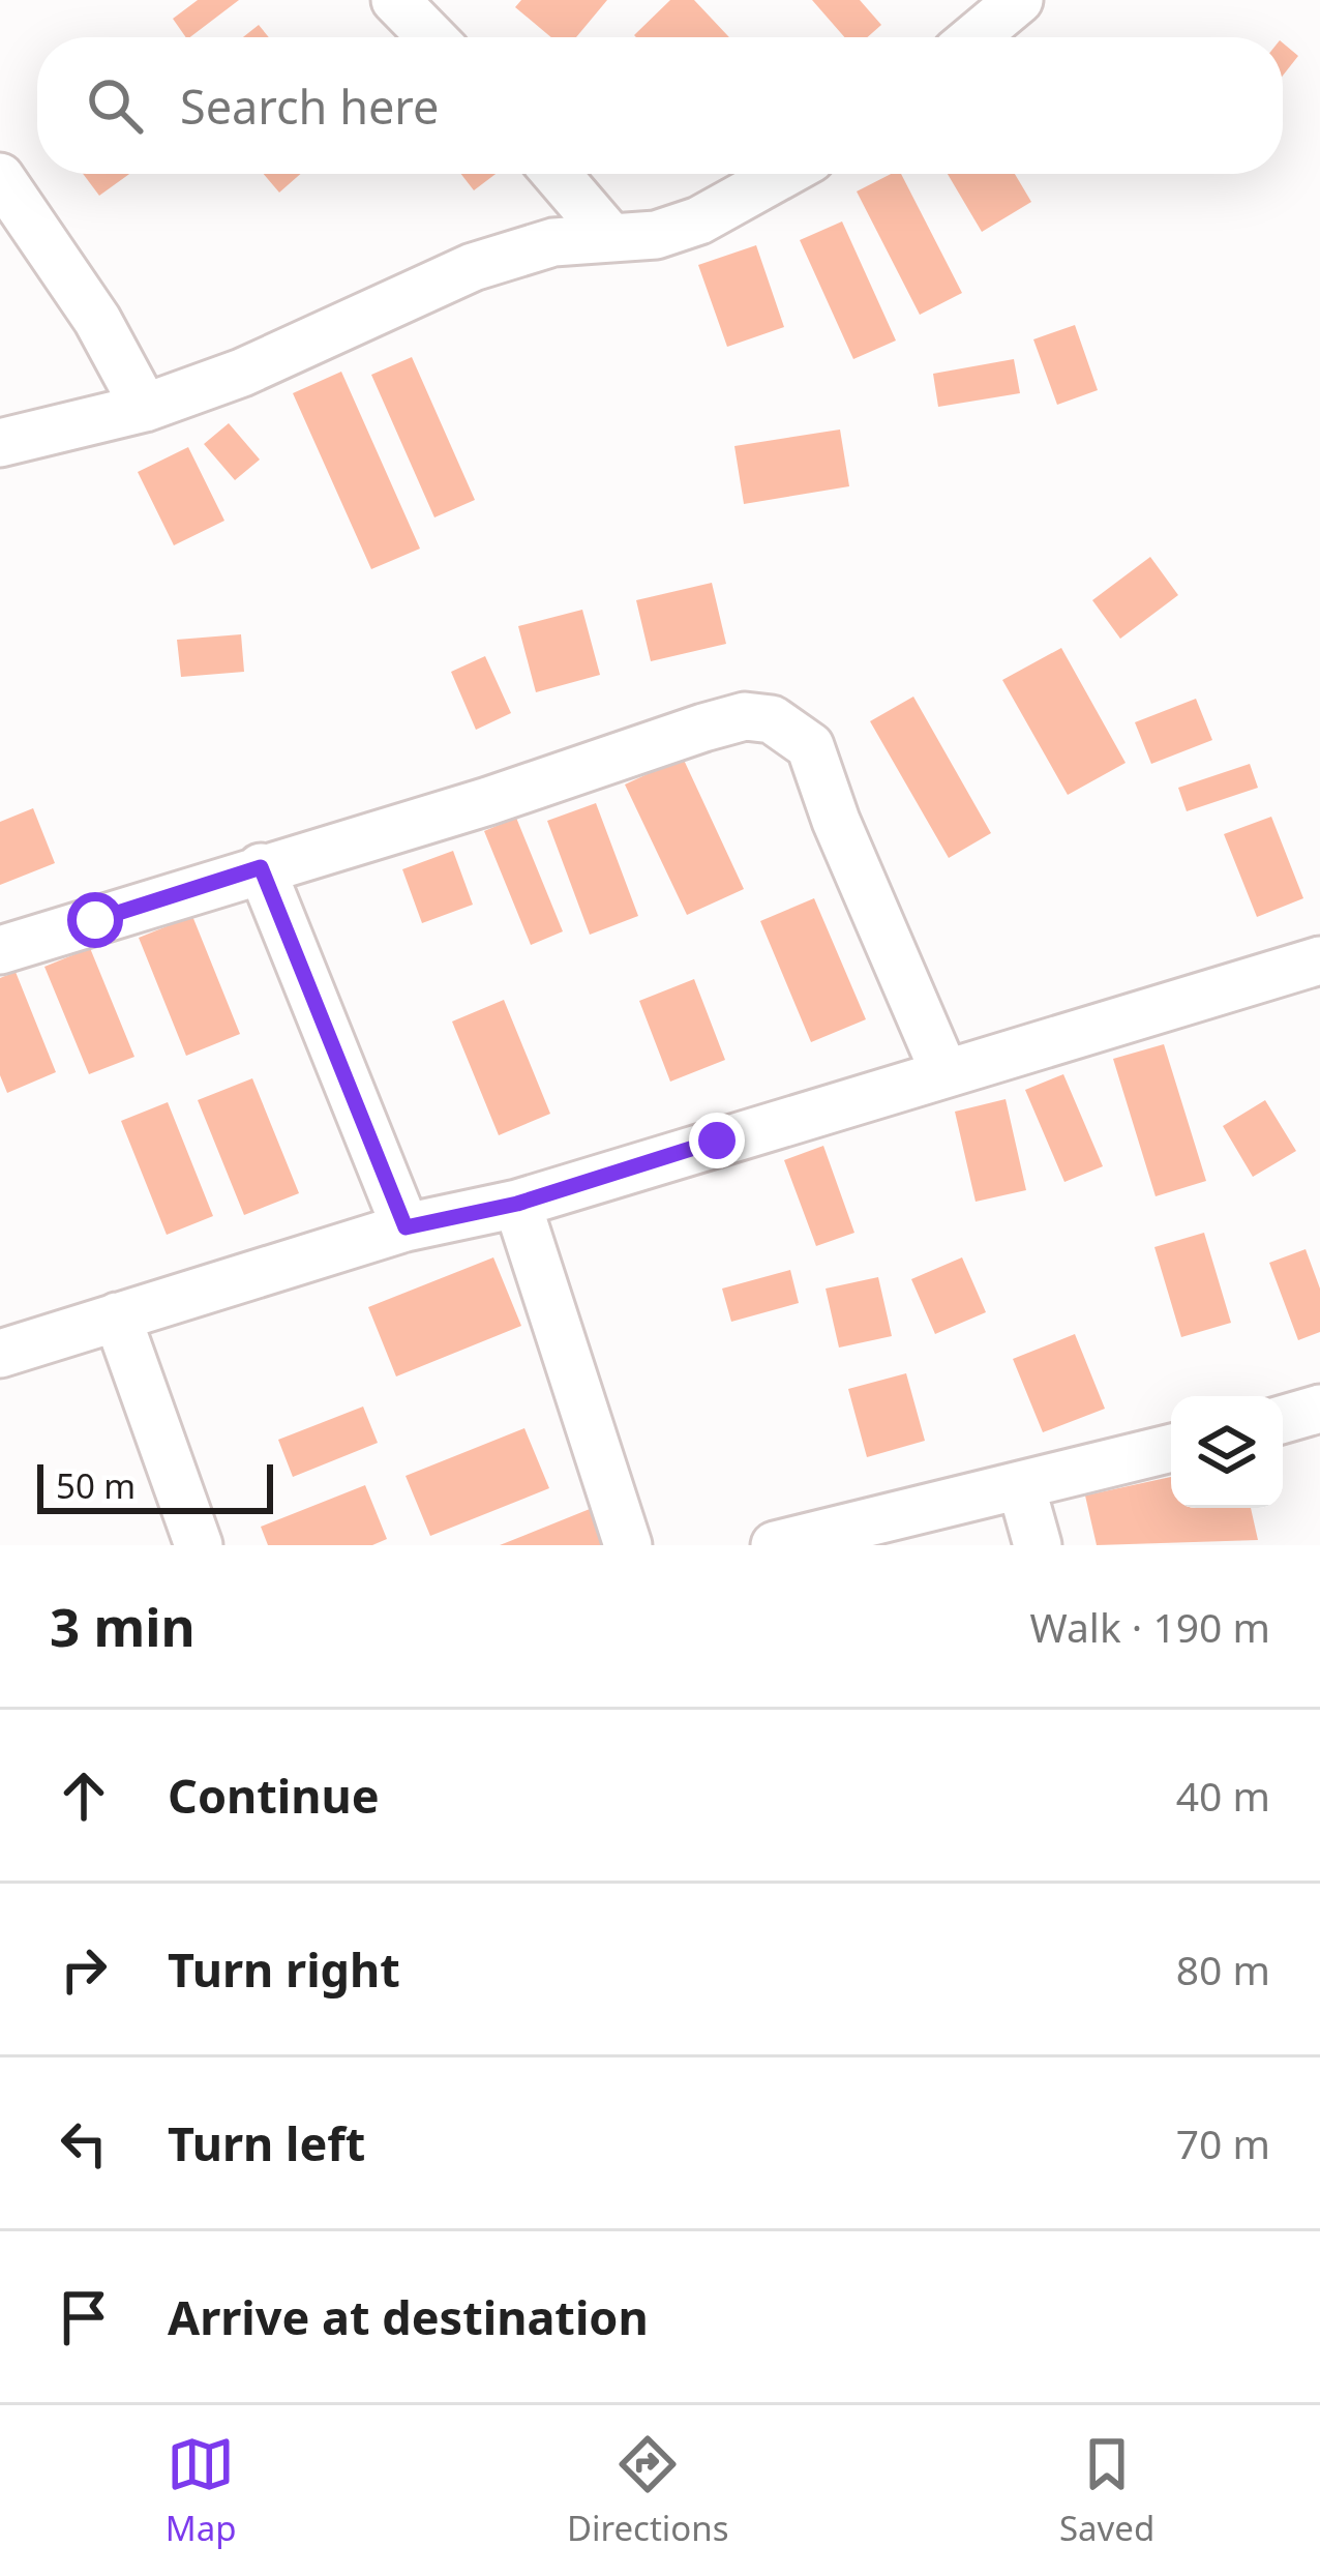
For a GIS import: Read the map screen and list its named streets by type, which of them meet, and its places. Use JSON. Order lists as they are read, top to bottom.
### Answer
{
  "scale_bar": "50 m",
  "page": {
    "search": "Search here",
    "scale": "50 m",
    "heading": ["3 min", "Walk · 190 m"],
    "list": [
      ["Continue", "40 m"],
      ["Turn right", "80 m"],
      ["Turn left", "70 m"],
      "Arrive at destination"
    ],
    "nav": ["Map", "Directions", "Saved"]
  }
}
